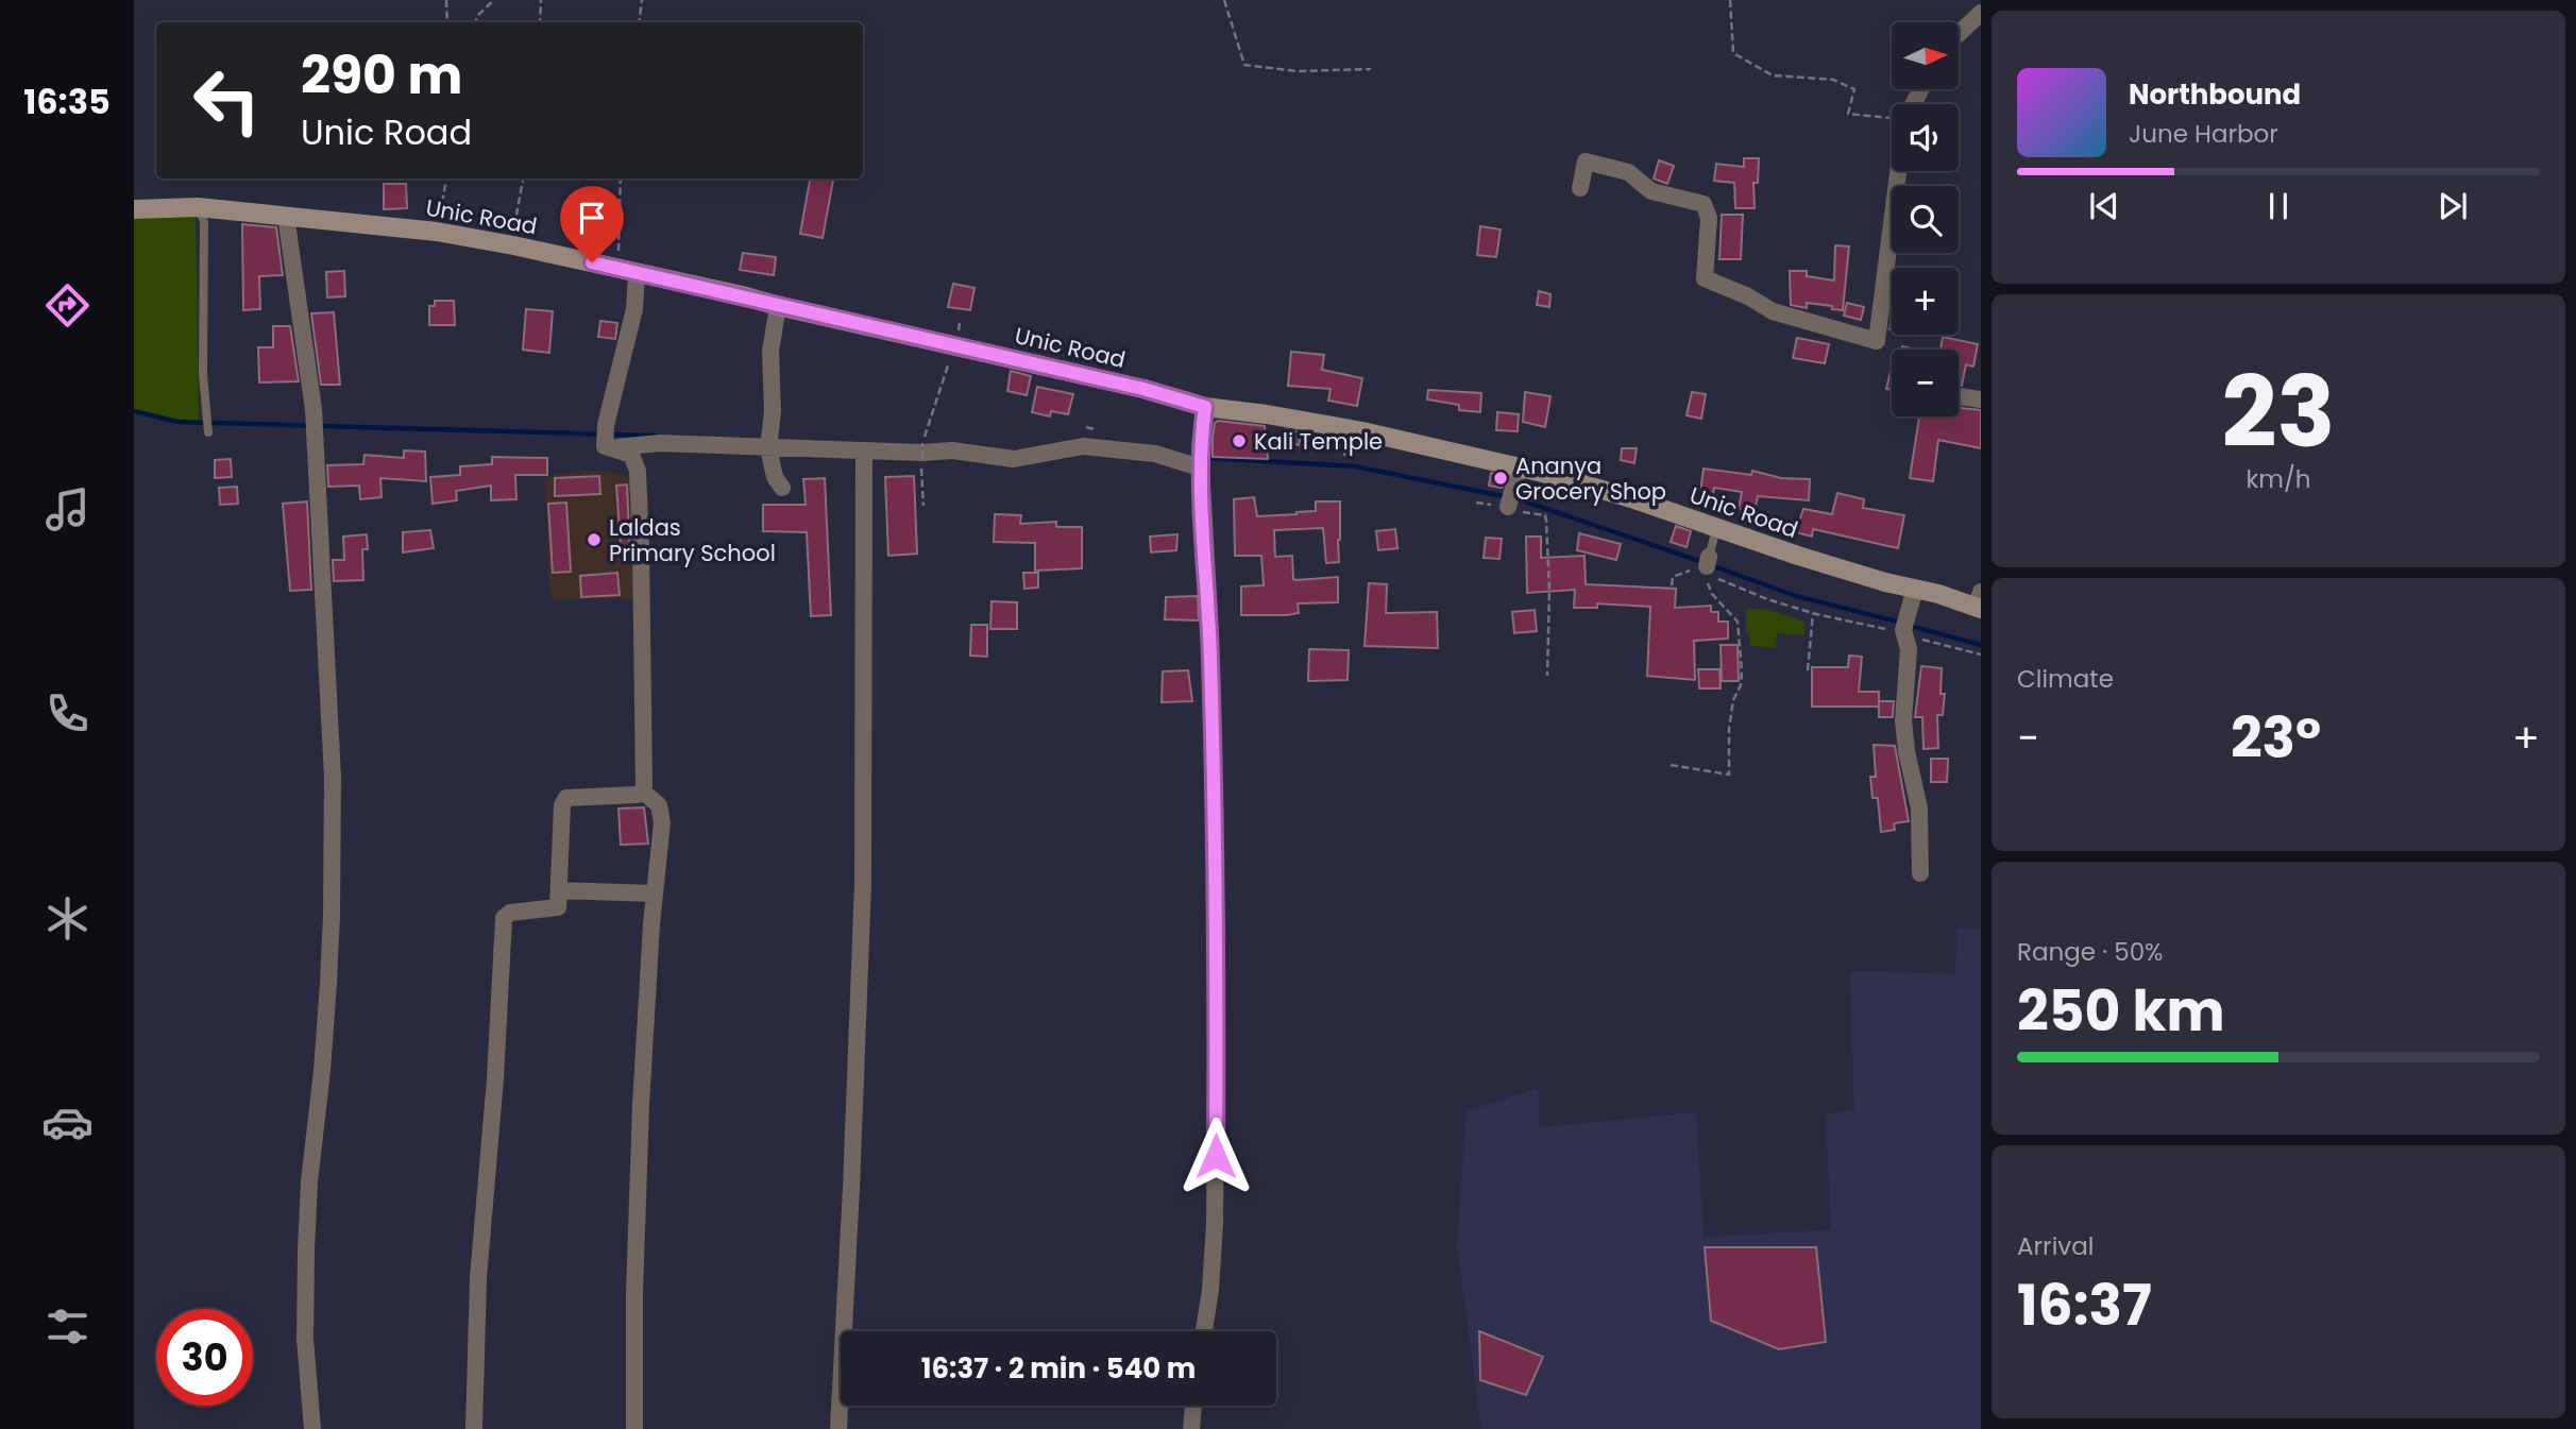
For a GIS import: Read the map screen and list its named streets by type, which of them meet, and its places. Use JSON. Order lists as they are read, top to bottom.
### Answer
{
  "streets": {
    "main road": ["Unic Road"]
  },
  "places": ["Kali Temple", "Ananya Grocery Shop", "Laldas Primary School"],
  "north": "right",
  "page": {
    "tabs": "16:35",
    "map_buttons": ["+", "−"],
    "turn": ["290 m", "Unic Road"],
    "song": ["Northbound", "June Harbor"],
    "tile": [
      ["23", "km/h"],
      "Climate",
      ["Range · 50%", "250 km"],
      ["Arrival", "16:37"]
    ],
    "heat": ["−", "23°", "+"],
    "limit": "30",
    "trip": "16:37 · 2 min · 540 m"
  }
}
